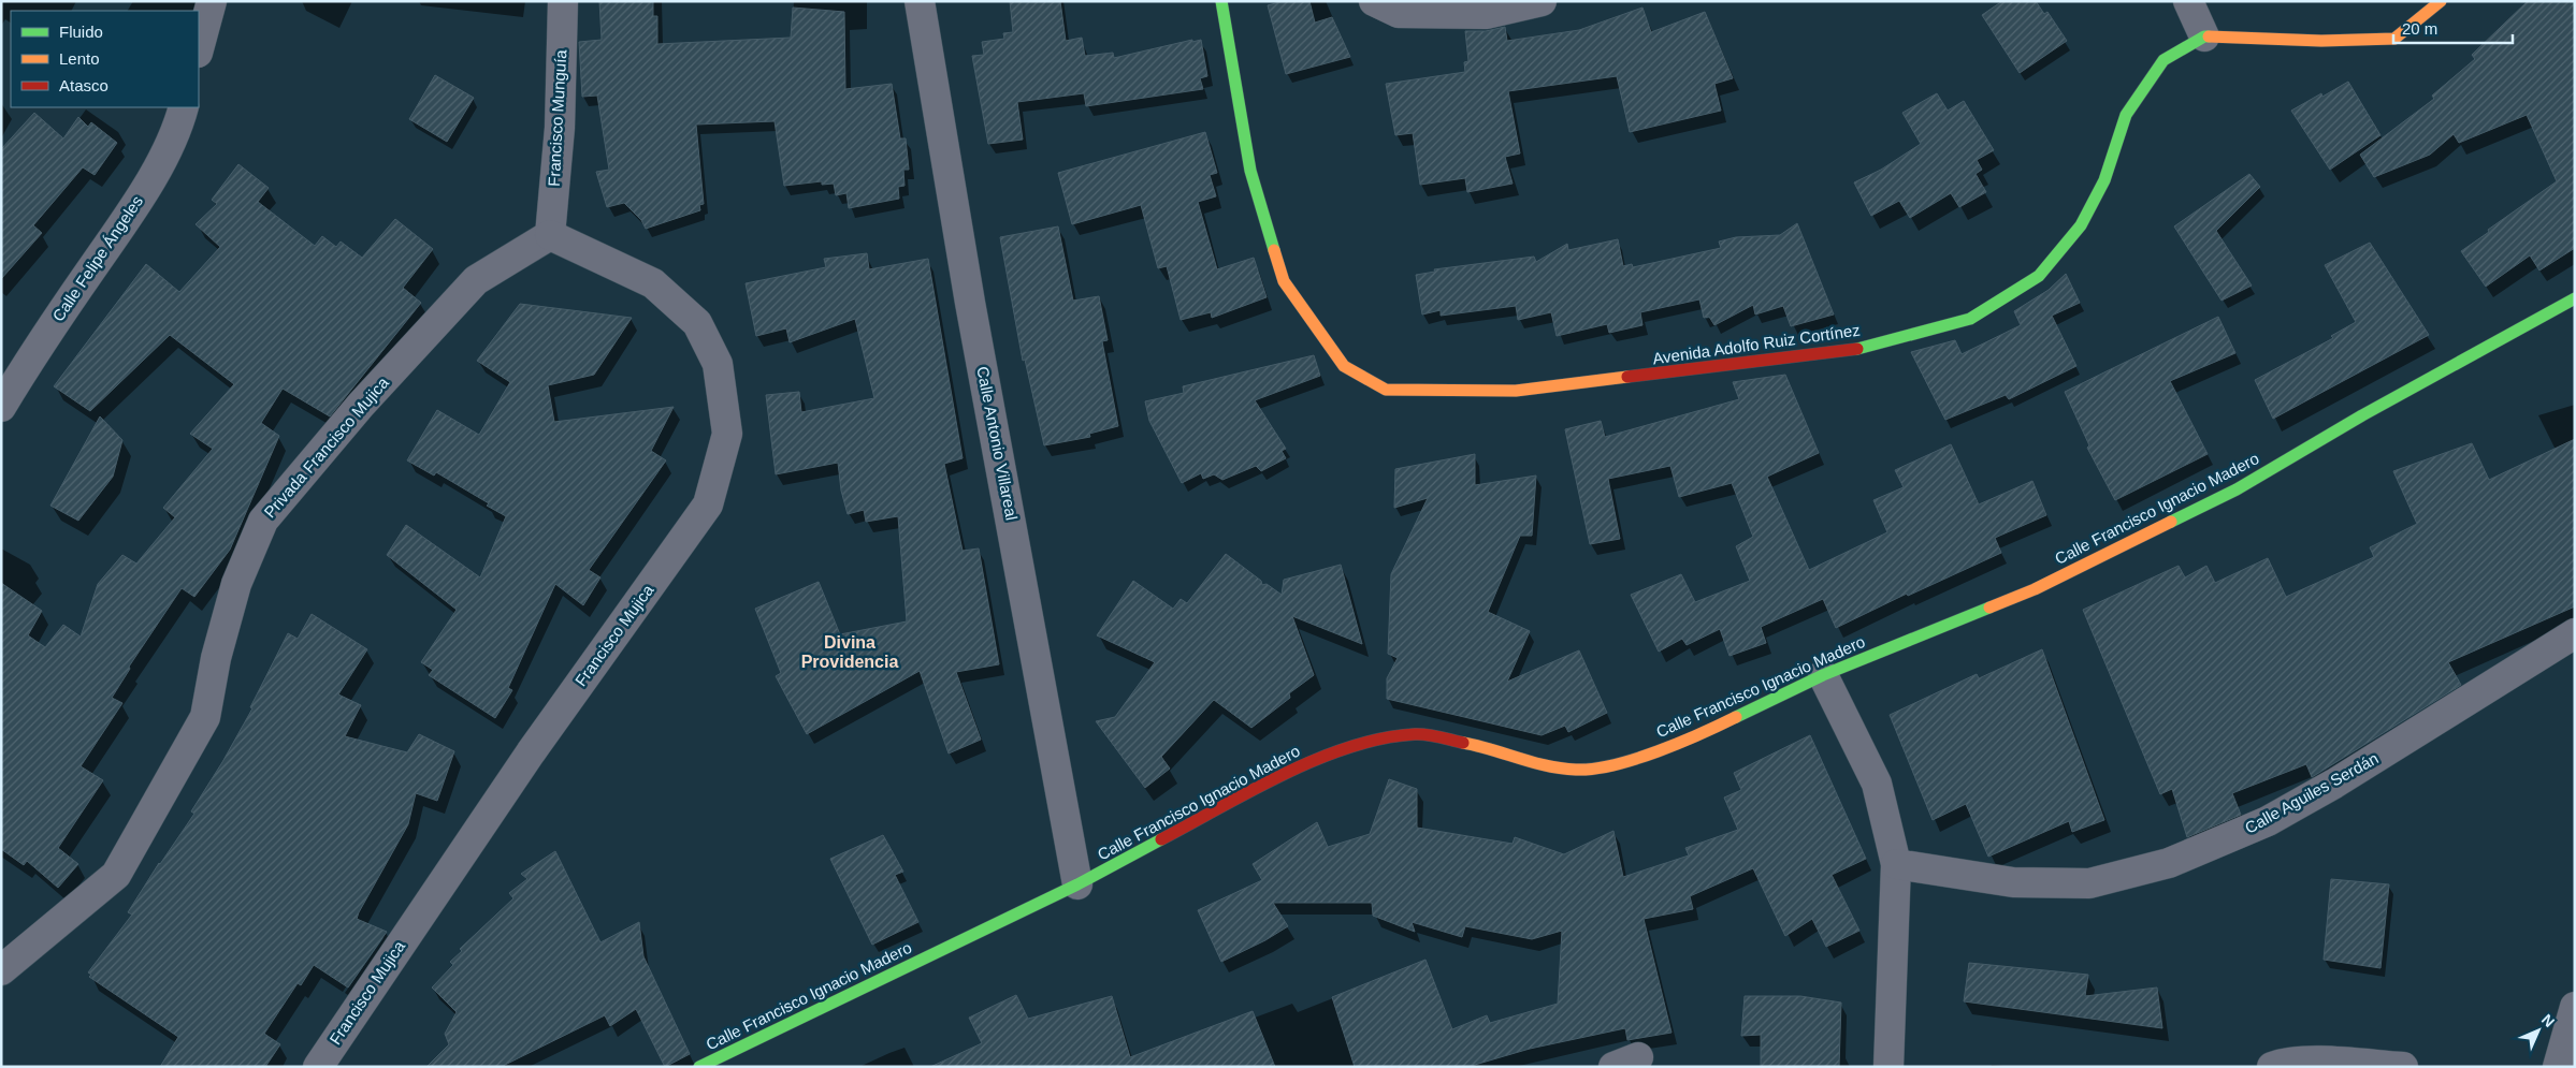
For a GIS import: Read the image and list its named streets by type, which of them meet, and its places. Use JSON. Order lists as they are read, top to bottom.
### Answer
{
  "streets": {
    "main road": ["Avenida Adolfo Ruiz Cortínez", "Calle Francisco Ignacio Madero"],
    "street": [
      "Francisco Munguía",
      "Calle Felipe Ángeles",
      "Calle Antonio Villareal",
      "Privada Francisco Mujica",
      "Francisco Mujica",
      "Calle Aguiles Serdán"
    ]
  },
  "crossings": [
    ["Francisco Munguía", "Privada Francisco Mujica"],
    ["Francisco Munguía", "Francisco Mujica"],
    ["Calle Antonio Villareal", "Calle Francisco Ignacio Madero"],
    ["Privada Francisco Mujica", "Francisco Mujica"]
  ],
  "districts": ["Divina Providencia"],
  "legend": ["Fluido", "Lento", "Atasco"],
  "scale_bar": "20 m",
  "north": "top right"
}
